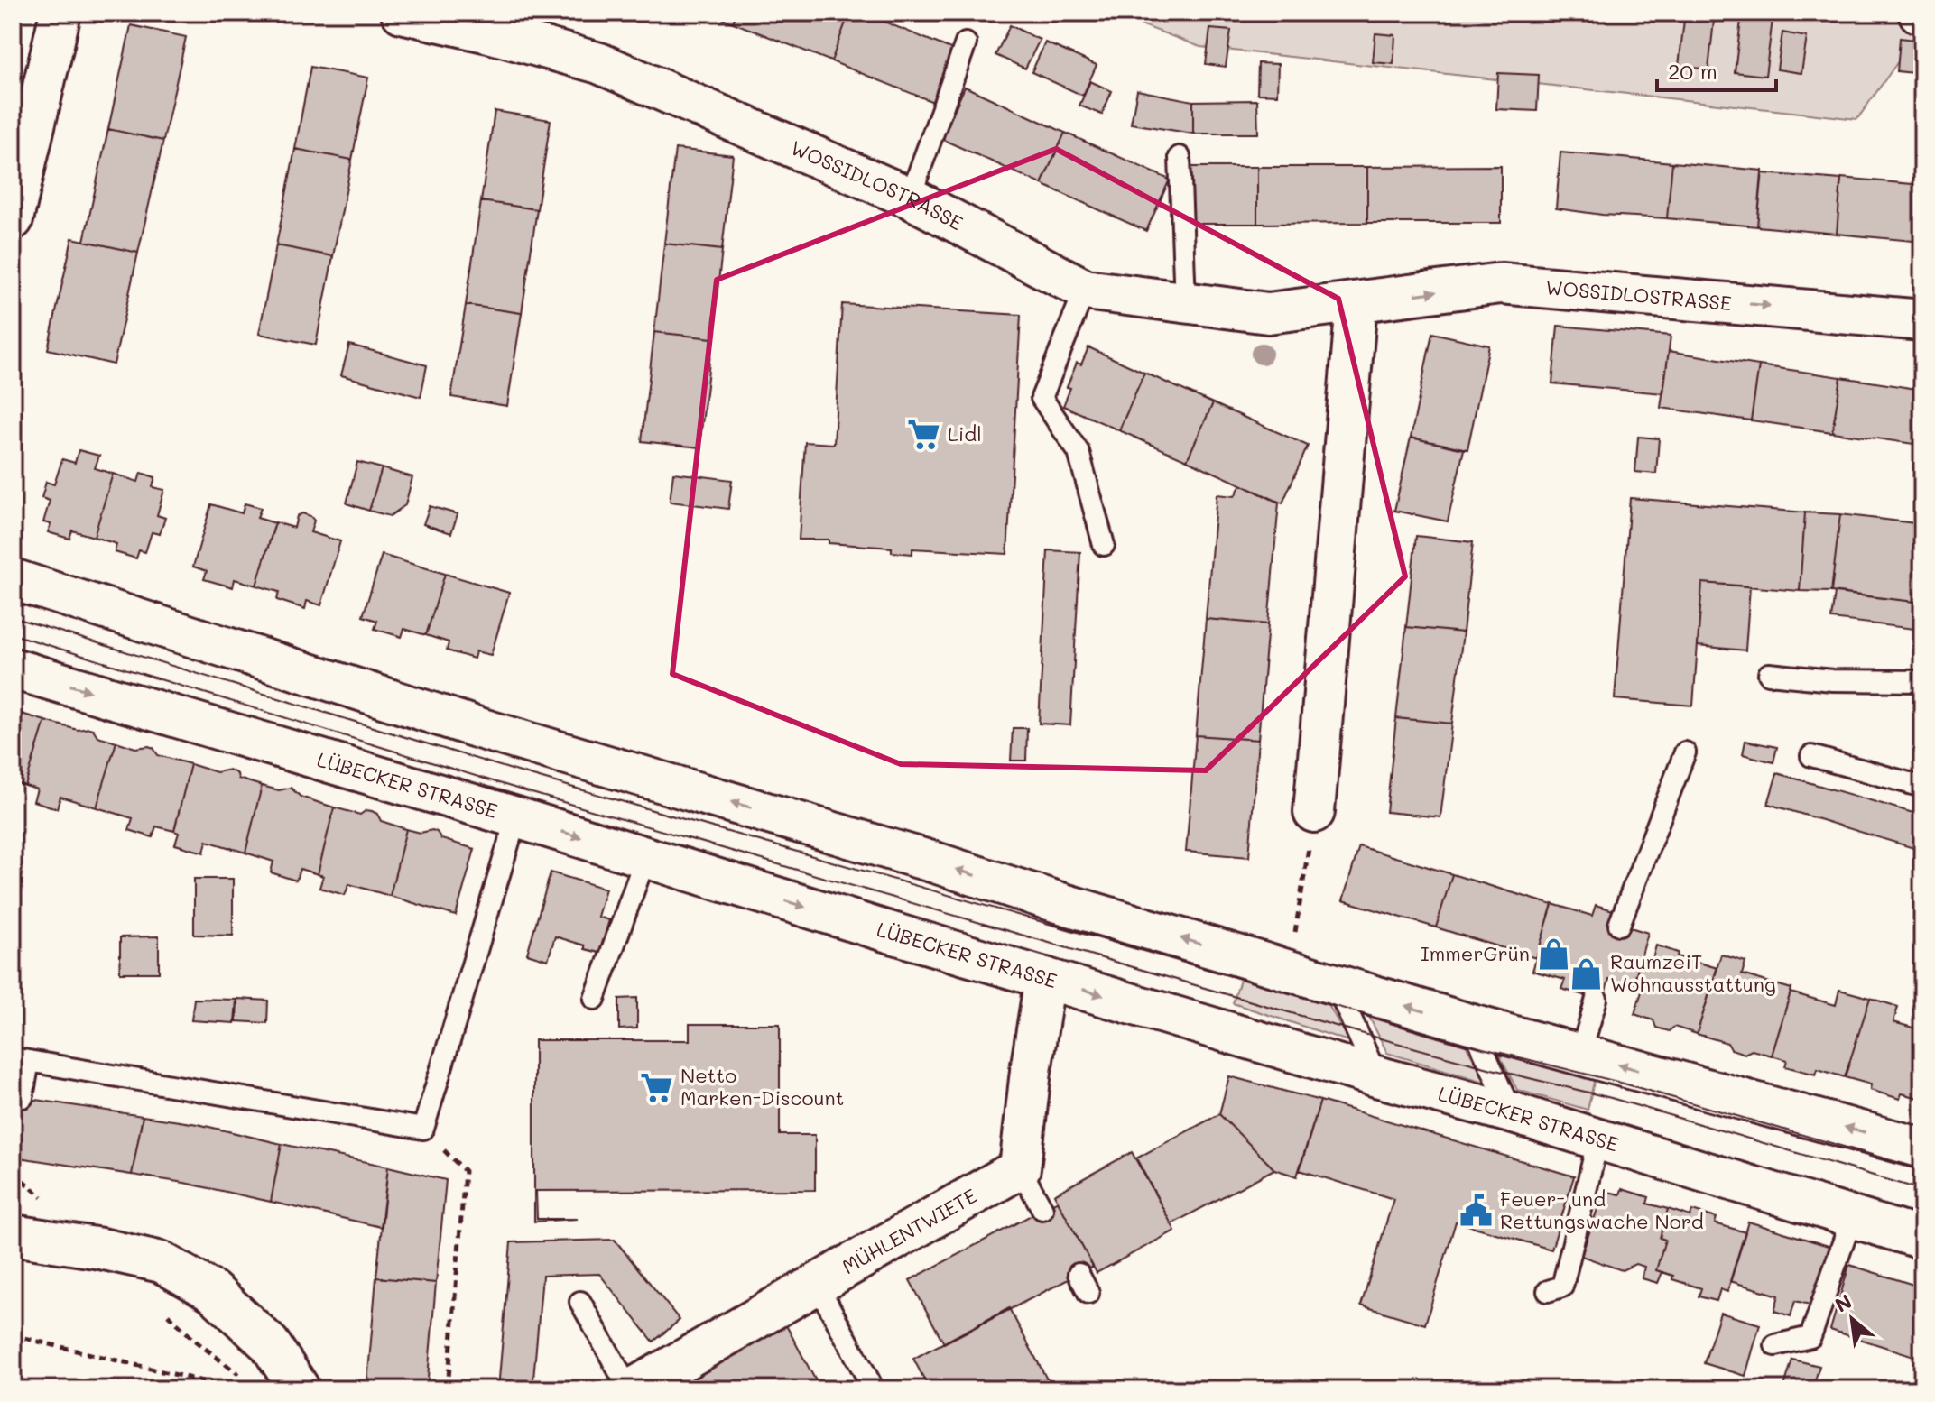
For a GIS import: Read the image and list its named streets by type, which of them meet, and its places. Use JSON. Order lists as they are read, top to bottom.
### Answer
{
  "streets": {
    "street": ["WOSSIDLOSTRASSE", "LÜBECKER STRASSE", "MÜHLENTWIETE"]
  },
  "one_way": ["WOSSIDLOSTRASSE"],
  "places": {
    "supermarket": ["Lidl", "Netto Marken-Discount"],
    "shop": ["ImmerGrün", "RaumzeiT Wohnausstattung"],
    "public building": ["Feuer- und Rettungswache Nord"]
  },
  "scale_bar": "20 m",
  "north": "top left"
}
